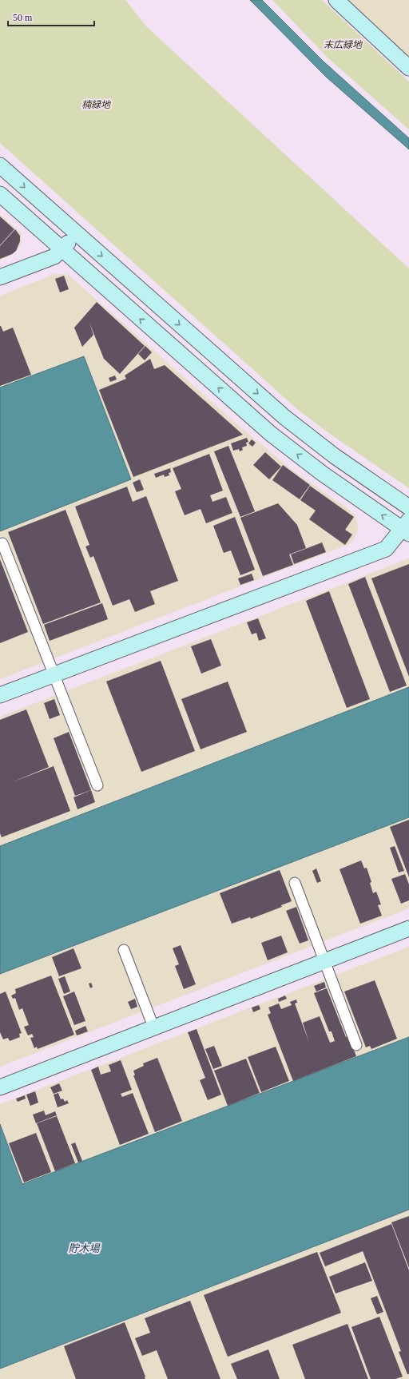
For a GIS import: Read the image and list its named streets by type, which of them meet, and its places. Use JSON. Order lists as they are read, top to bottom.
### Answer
{
  "water": ["貯木場"],
  "parks": ["末広緑地", "楠緑地"],
  "scale_bar": "50 m"
}
